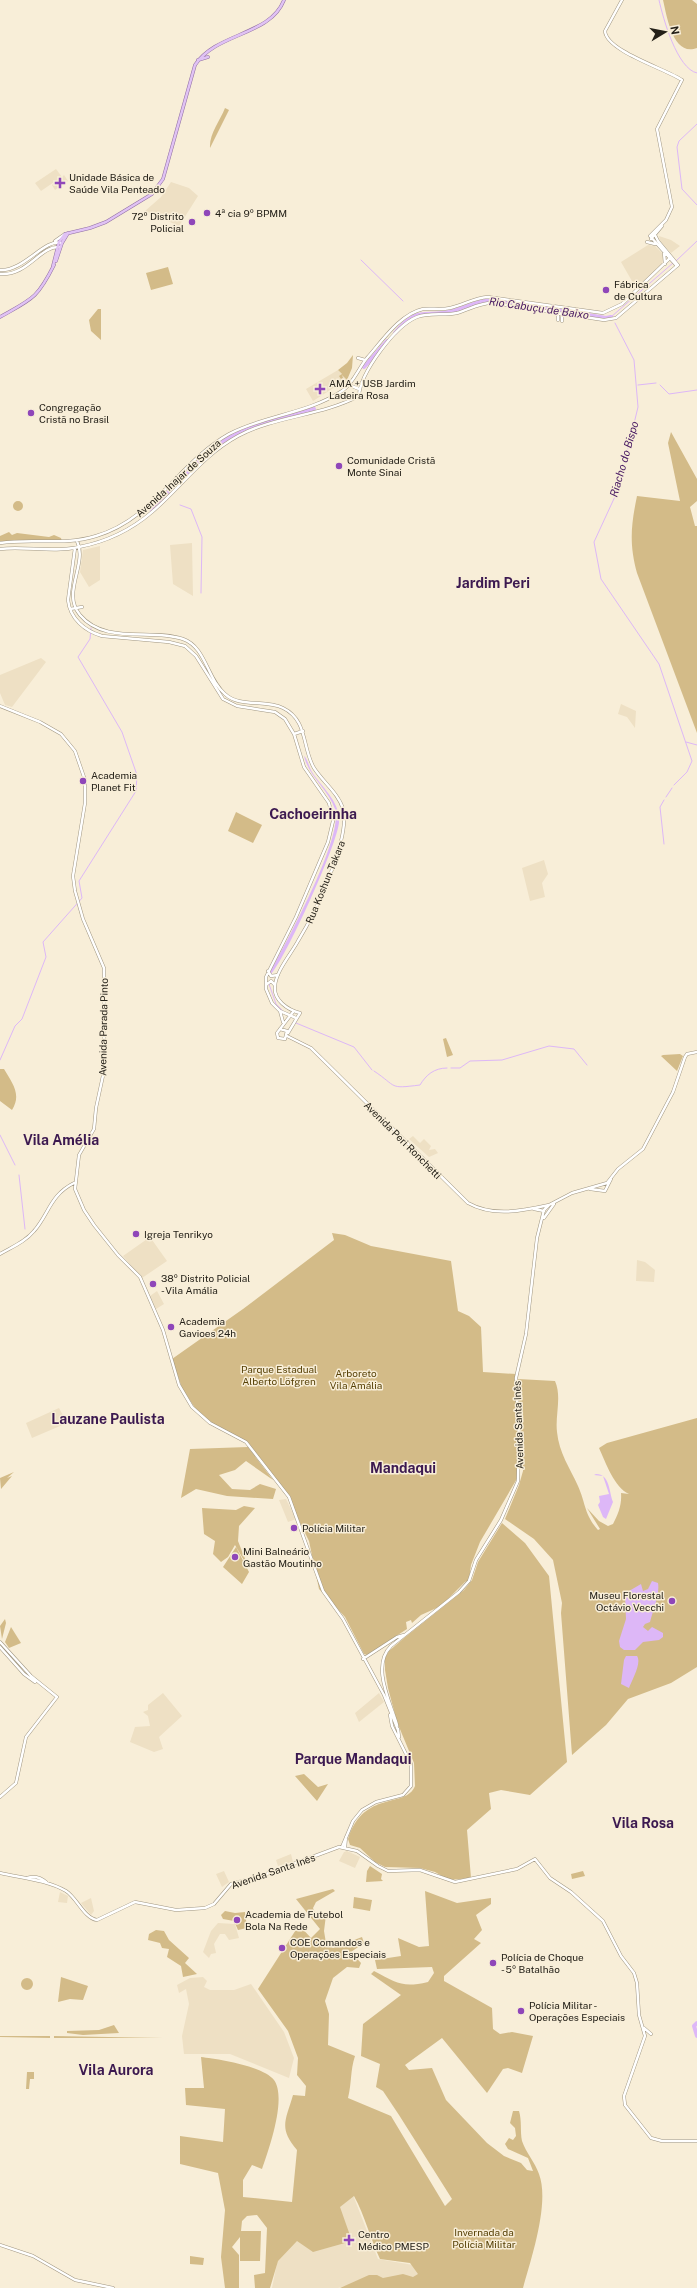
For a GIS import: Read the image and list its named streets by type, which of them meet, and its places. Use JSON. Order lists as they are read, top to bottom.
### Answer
{
  "streets": {
    "main road": [
      "Avenida Inajar de Souza",
      "Rua Koshun Takara",
      "Avenida Parada Pinto",
      "Avenida Peri Ronchetti",
      "Avenida Santa Inês"
    ]
  },
  "districts": [
    "Jardim Peri",
    "Cachoeirinha",
    "Vila Amélia",
    "Lauzane Paulista",
    "Mandaqui",
    "Parque Mandaqui",
    "Vila Rosa",
    "Vila Aurora"
  ],
  "water": ["Rio Cabuçu de Baixo", "Riacho do Bispo"],
  "parks": ["Parque Estadual Alberto Löfgren", "Arboreto Vila Amália", "Invernada da Polícia Militar"],
  "places": {
    "health": ["Unidade Básica de Saúde Vila Penteado", "AMA + USB Jardim Ladeira Rosa", "Centro Médico PMESP"],
    "other": [
      "4ª cia 9º BPMM",
      "72º Distrito Policial",
      "Fábrica de Cultura",
      "Congregação Cristã no Brasil",
      "Comunidade Cristã Monte Sinai",
      "Academia Planet Fit",
      "Igreja Tenrikyo",
      "38º Distrito Policial - Vila Amália",
      "Academia Gavioes 24h",
      "Polícia Militar",
      "Mini Balneário Gastão Moutinho",
      "Museu Florestal Octávio Vecchi",
      "Academia de Futebol Bola Na Rede",
      "COE Comandos e Operações Especiais",
      "Polícia de Choque - 5º Batalhão",
      "Polícia Militar - Operações Especiais"
    ]
  },
  "north": "right"
}
